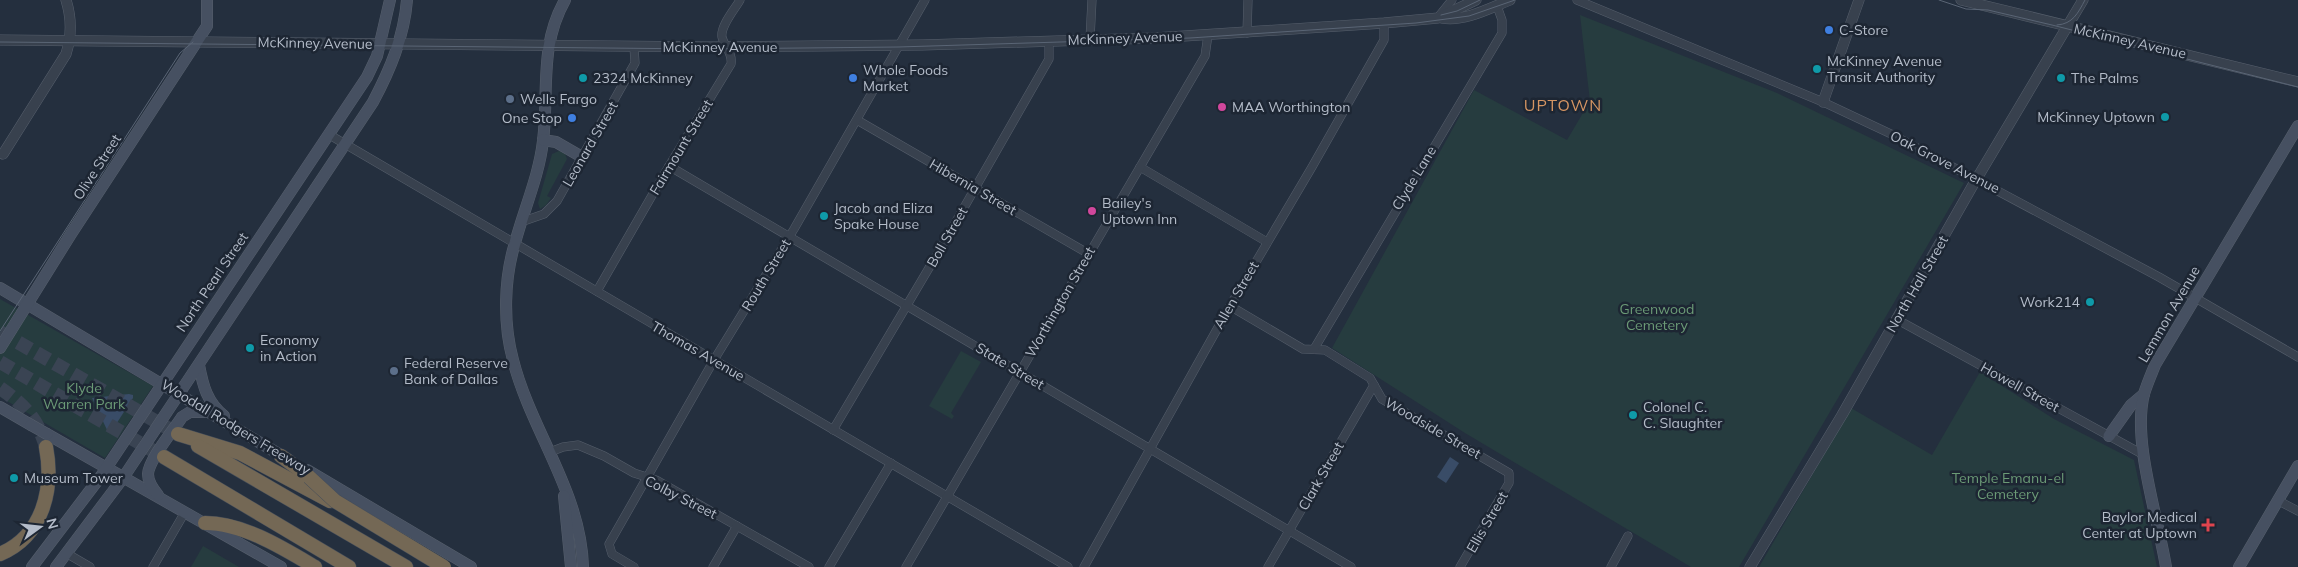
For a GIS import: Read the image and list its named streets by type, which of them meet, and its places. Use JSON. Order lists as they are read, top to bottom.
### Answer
{
  "streets": {
    "main road": [
      "Olive Street",
      "North Pearl Street",
      "Lemmon Avenue",
      "Woodall Rodgers Freeway"
    ],
    "street": [
      "McKinney Avenue",
      "Leonard Street",
      "Fairmount Street",
      "Oak Grove Avenue",
      "Clyde Lane",
      "Hibernia Street",
      "Boll Street",
      "Routh Street",
      "North Hall Street",
      "Allen Street",
      "Worthington Street",
      "Thomas Avenue",
      "State Street",
      "Howell Street",
      "Woodside Street",
      "Clark Street",
      "Colby Street",
      "Ellis Street"
    ]
  },
  "crossings": [
    ["McKinney Avenue", "Leonard Street"],
    ["McKinney Avenue", "Fairmount Street"],
    ["McKinney Avenue", "Olive Street"],
    ["McKinney Avenue", "Clyde Lane"],
    ["McKinney Avenue", "Boll Street"],
    ["McKinney Avenue", "Routh Street"],
    ["McKinney Avenue", "North Pearl Street"],
    ["McKinney Avenue", "North Hall Street"],
    ["McKinney Avenue", "Allen Street"],
    ["McKinney Avenue", "Worthington Street"],
    ["Fairmount Street", "Thomas Avenue"],
    ["Fairmount Street", "State Street"],
    ["Oak Grove Avenue", "North Hall Street"],
    ["Oak Grove Avenue", "Lemmon Avenue"],
    ["Olive Street", "Woodall Rodgers Freeway"],
    ["Clyde Lane", "Woodside Street"],
    ["Hibernia Street", "Boll Street"],
    ["Hibernia Street", "Routh Street"],
    ["Hibernia Street", "Worthington Street"],
    ["Boll Street", "Thomas Avenue"],
    ["Boll Street", "State Street"],
    ["Routh Street", "Thomas Avenue"],
    ["Routh Street", "State Street"],
    ["Routh Street", "Colby Street"],
    ["North Pearl Street", "Thomas Avenue"],
    ["North Pearl Street", "Woodall Rodgers Freeway"],
    ["North Hall Street", "Howell Street"],
    ["Allen Street", "State Street"],
    ["Allen Street", "Woodside Street"],
    ["Worthington Street", "Thomas Avenue"],
    ["Worthington Street", "State Street"],
    ["Lemmon Avenue", "Howell Street"],
    ["State Street", "Clark Street"],
    ["Woodside Street", "Clark Street"],
    ["Woodside Street", "Ellis Street"]
  ],
  "districts": ["UPTOWN"],
  "parks": ["Greenwood Cemetery", "Klyde Warren Park", "Temple Emanu-el Cemetery"],
  "places": {
    "other": [
      "C-Store",
      "McKinney Avenue Transit Authority",
      "2324 McKinney",
      "Whole Foods Market",
      "The Palms",
      "Wells Fargo",
      "MAA Worthington",
      "McKinney Uptown",
      "One Stop",
      "Bailey's Uptown Inn",
      "Jacob and Eliza Spake House",
      "Work214",
      "Economy in Action",
      "Federal Reserve Bank of Dallas",
      "Colonel C. C. Slaughter",
      "Museum Tower"
    ],
    "health": ["Baylor Medical Center at Uptown"]
  },
  "north": "right"
}
